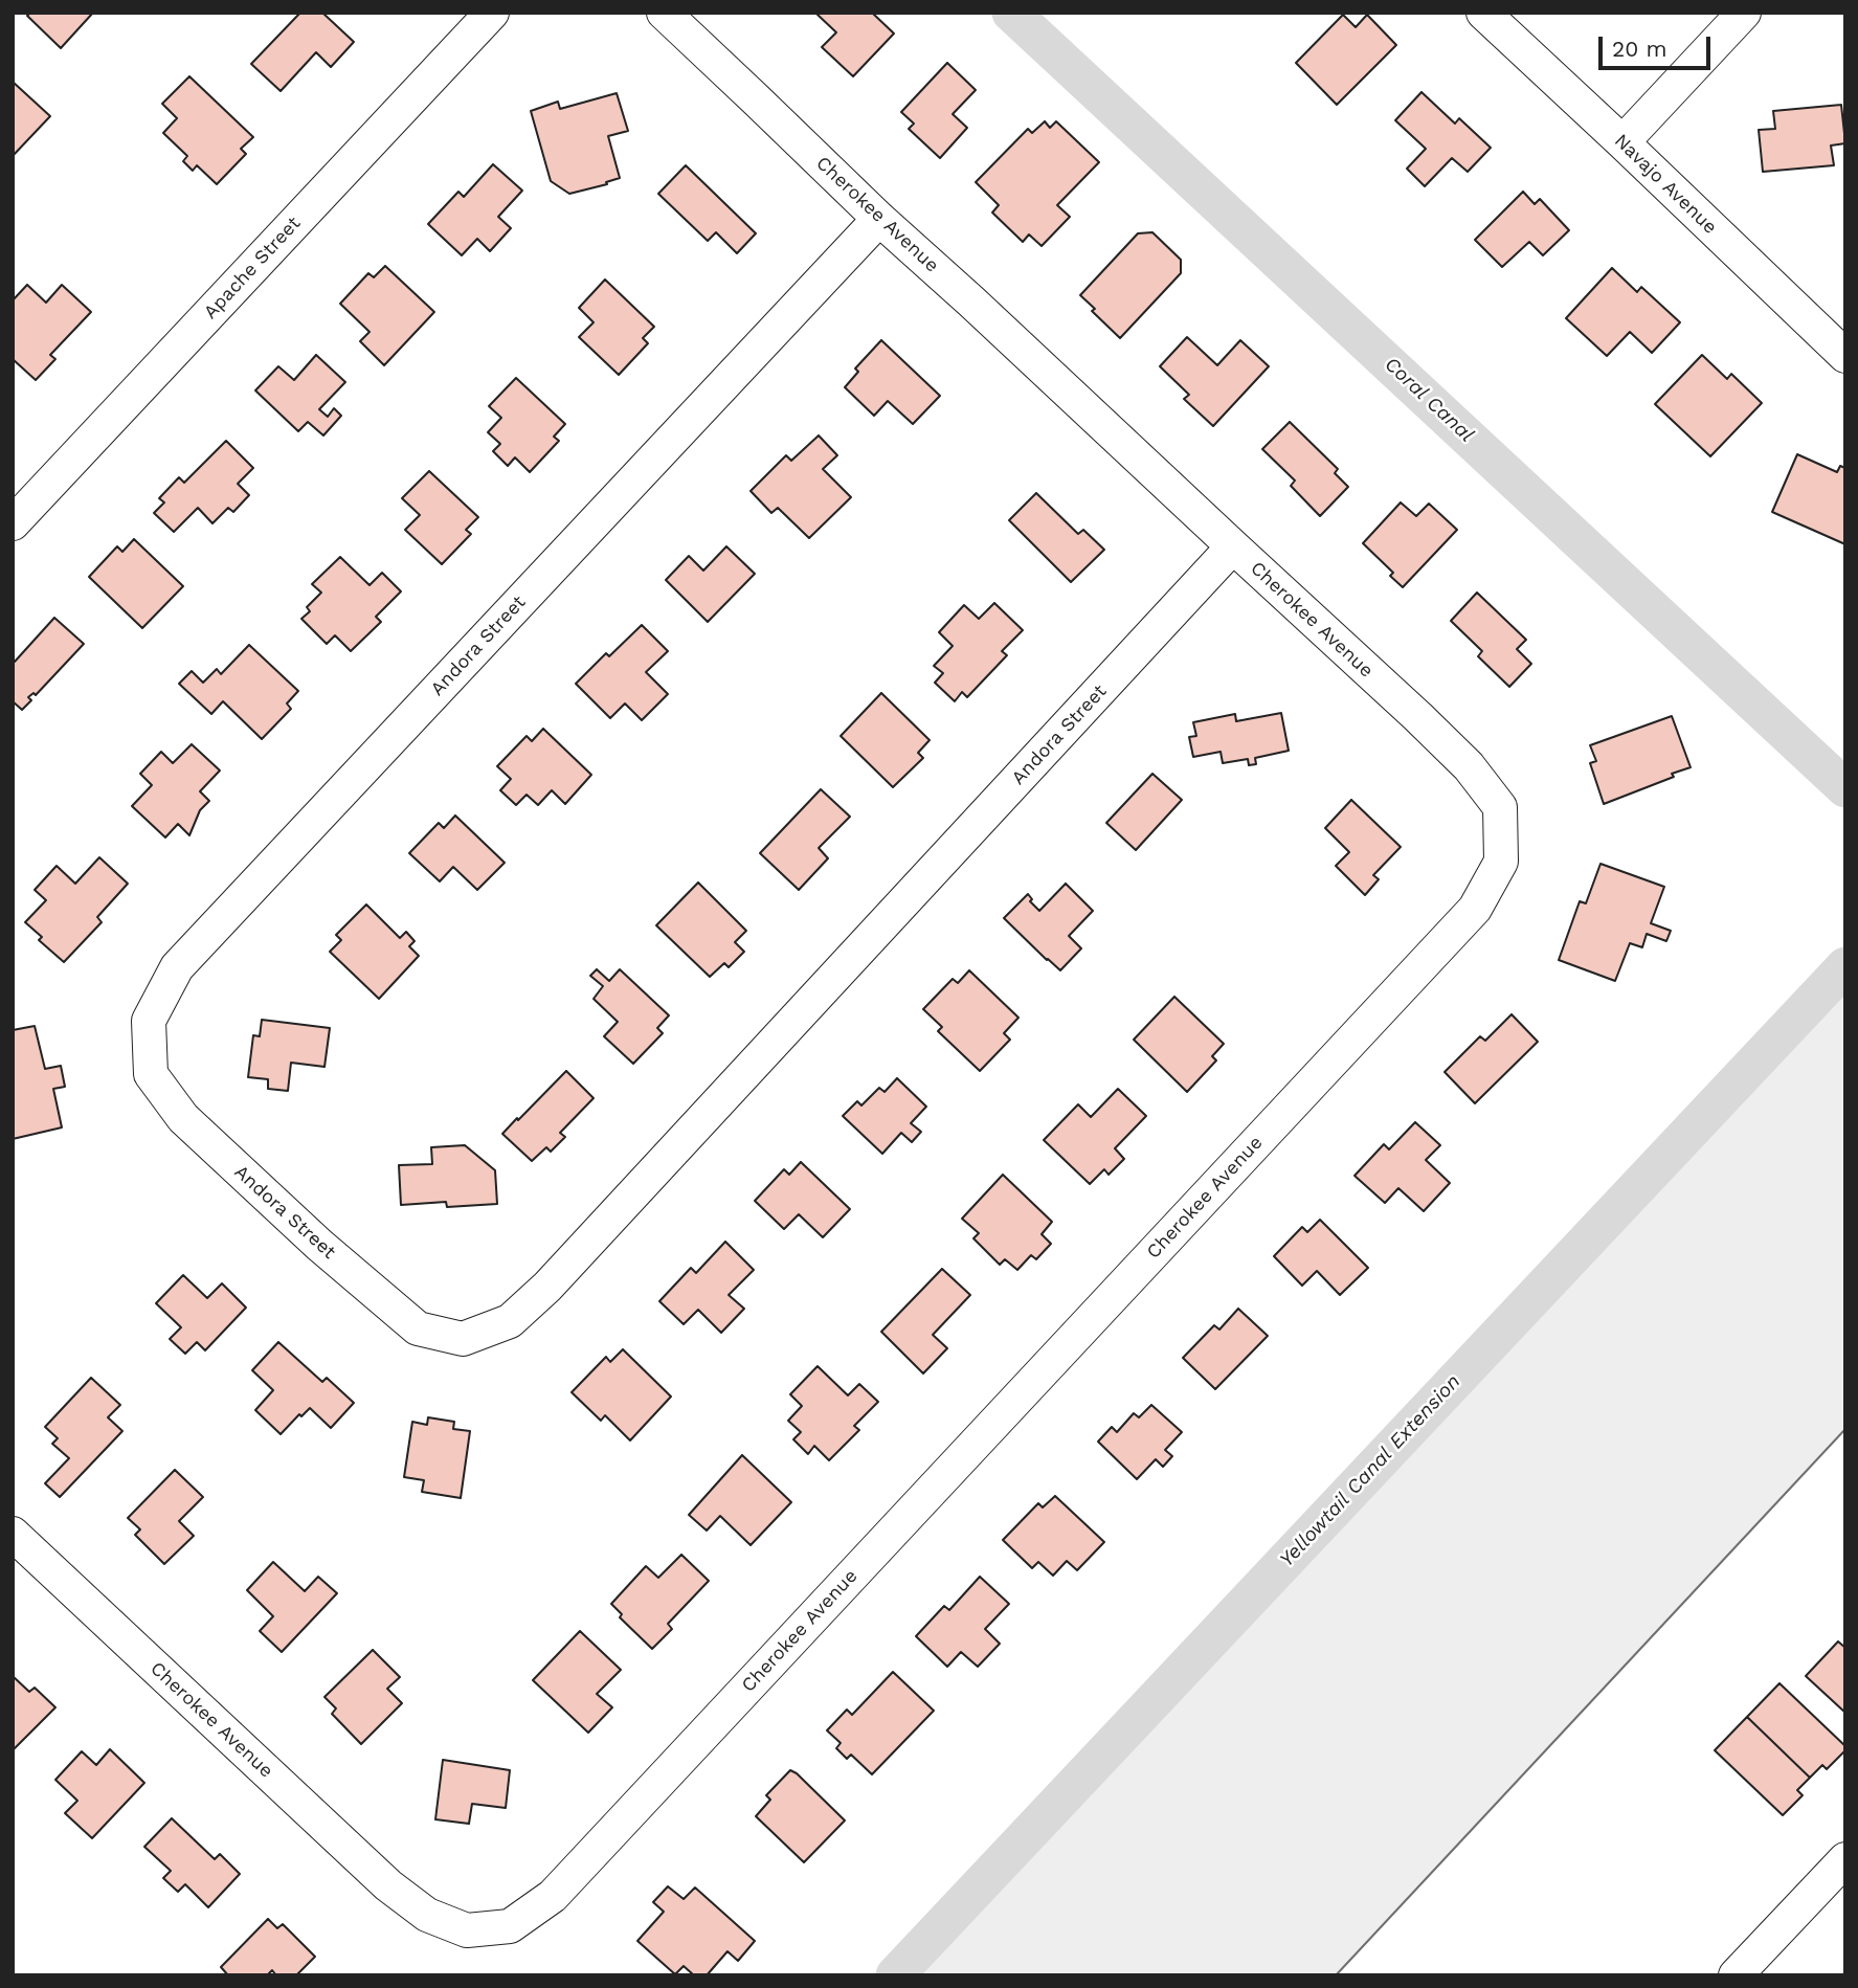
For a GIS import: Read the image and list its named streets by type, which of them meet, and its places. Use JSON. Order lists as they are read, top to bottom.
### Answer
{
  "streets": {
    "street": [
      "Navajo Avenue",
      "Cherokee Avenue",
      "Apache Street",
      "Andora Street"
    ]
  },
  "crossings": [
    ["Cherokee Avenue", "Andora Street"]
  ],
  "water": ["Coral Canal", "Yellowtail Canal Extension"],
  "scale_bar": "20 m"
}
